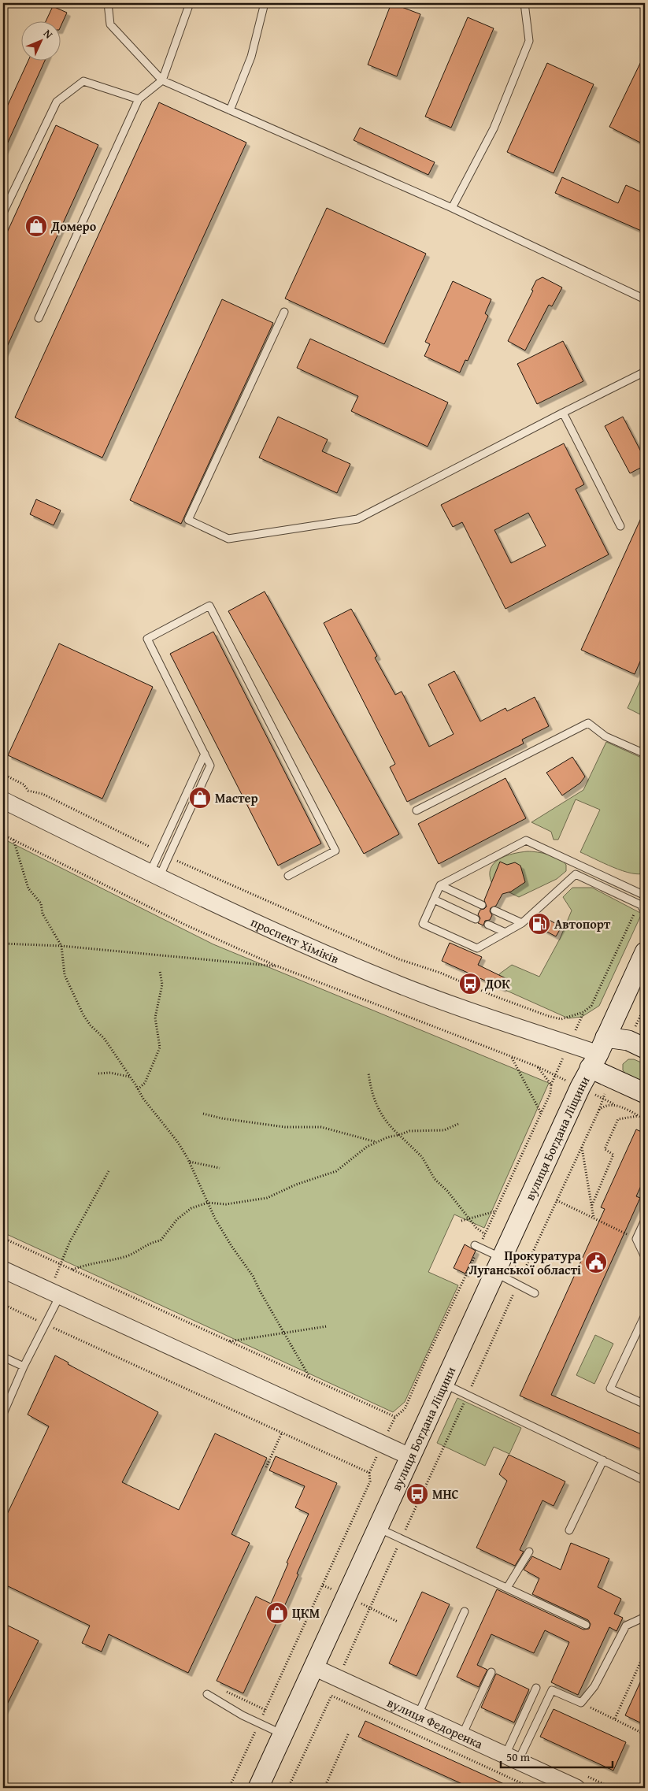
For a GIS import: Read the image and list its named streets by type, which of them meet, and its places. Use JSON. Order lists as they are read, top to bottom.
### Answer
{
  "streets": {
    "main road": ["проспект Хіміків", "вулиця Богдана Ліщини"],
    "street": ["вулиця Федоренка"]
  },
  "crossings": [
    ["проспект Хіміків", "вулиця Богдана Ліщини"],
    ["вулиця Богдана Ліщини", "вулиця Федоренка"]
  ],
  "places": {
    "shop": ["Домеро", "Мастер", "ЦКМ"],
    "fuel station": ["Автопорт"],
    "bus stop": ["ДОК", "МНС"],
    "public building": ["Прокуратура Луганської області"]
  },
  "scale_bar": "50 m",
  "north": "top right"
}
